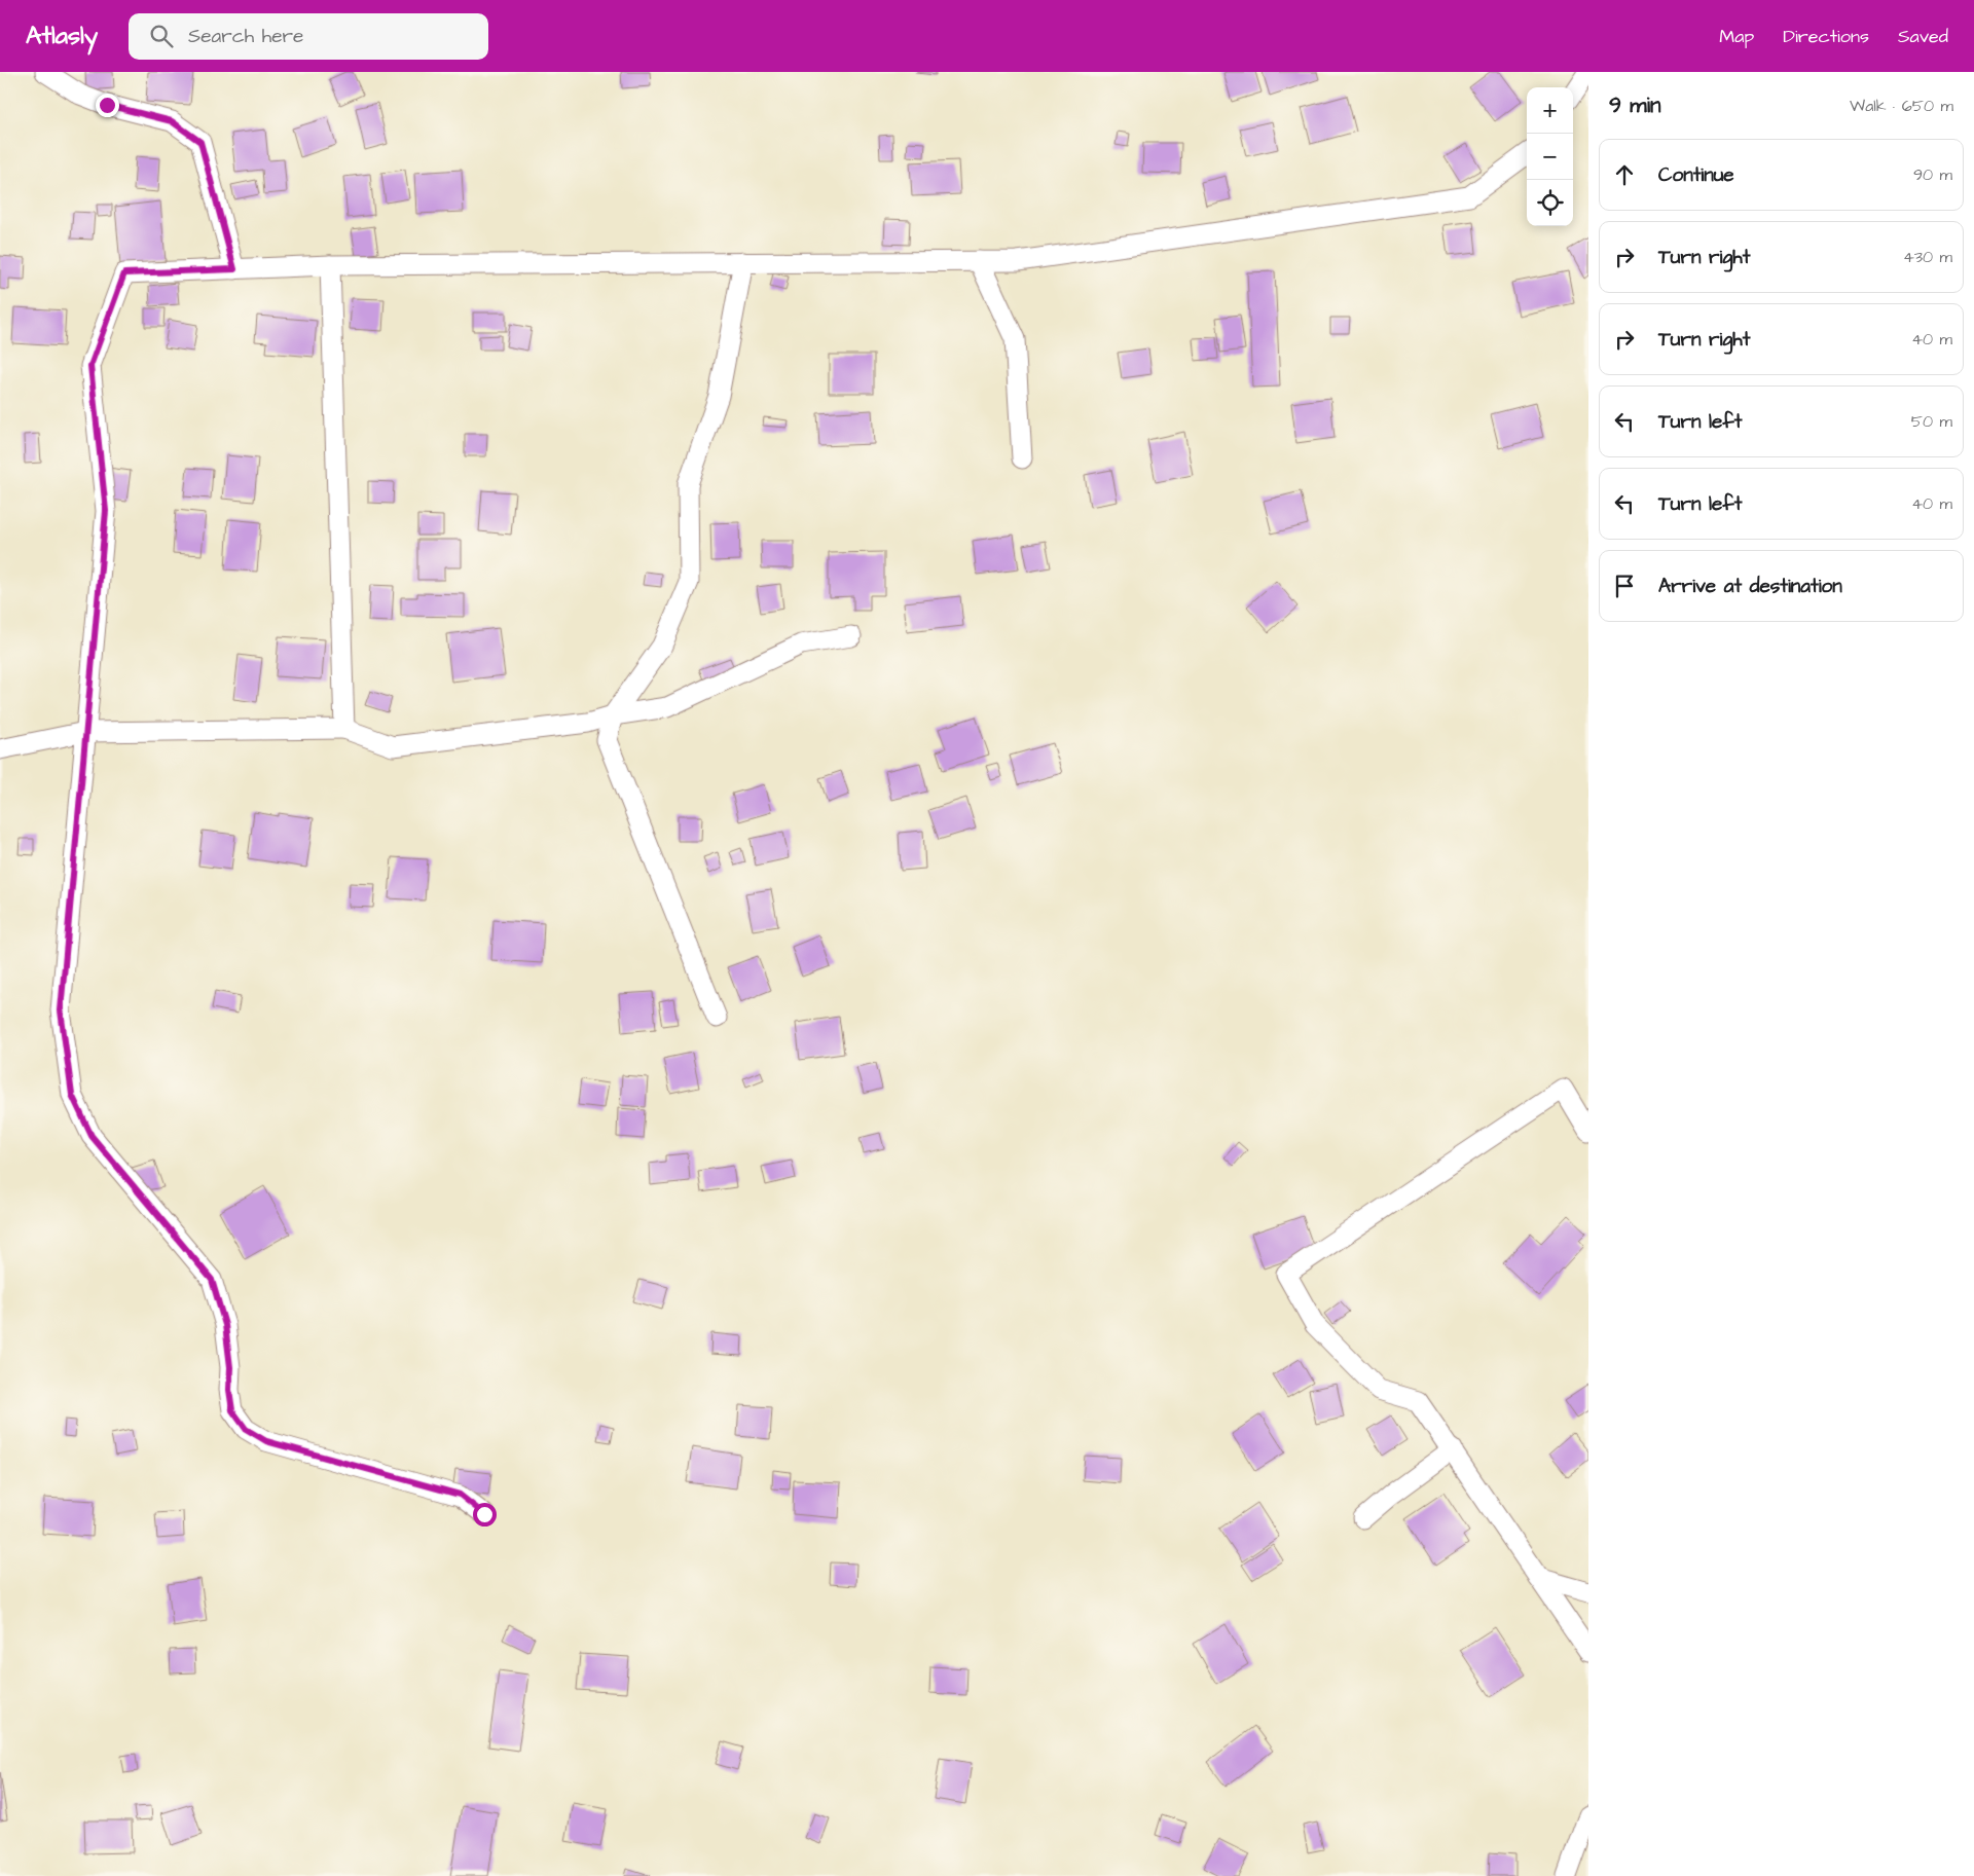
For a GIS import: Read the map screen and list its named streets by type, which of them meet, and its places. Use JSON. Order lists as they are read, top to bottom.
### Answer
{
  "page": {
    "header": "Atlasly",
    "search": "Search here",
    "nav": ["Map", "Directions", "Saved"],
    "heading": ["9 min", "Walk · 650 m"],
    "map_buttons": ["+", "−"],
    "list": [
      ["Continue", "90 m"],
      ["Turn right", "430 m"],
      ["Turn right", "40 m"],
      ["Turn left", "50 m"],
      ["Turn left", "40 m"],
      "Arrive at destination"
    ]
  }
}
